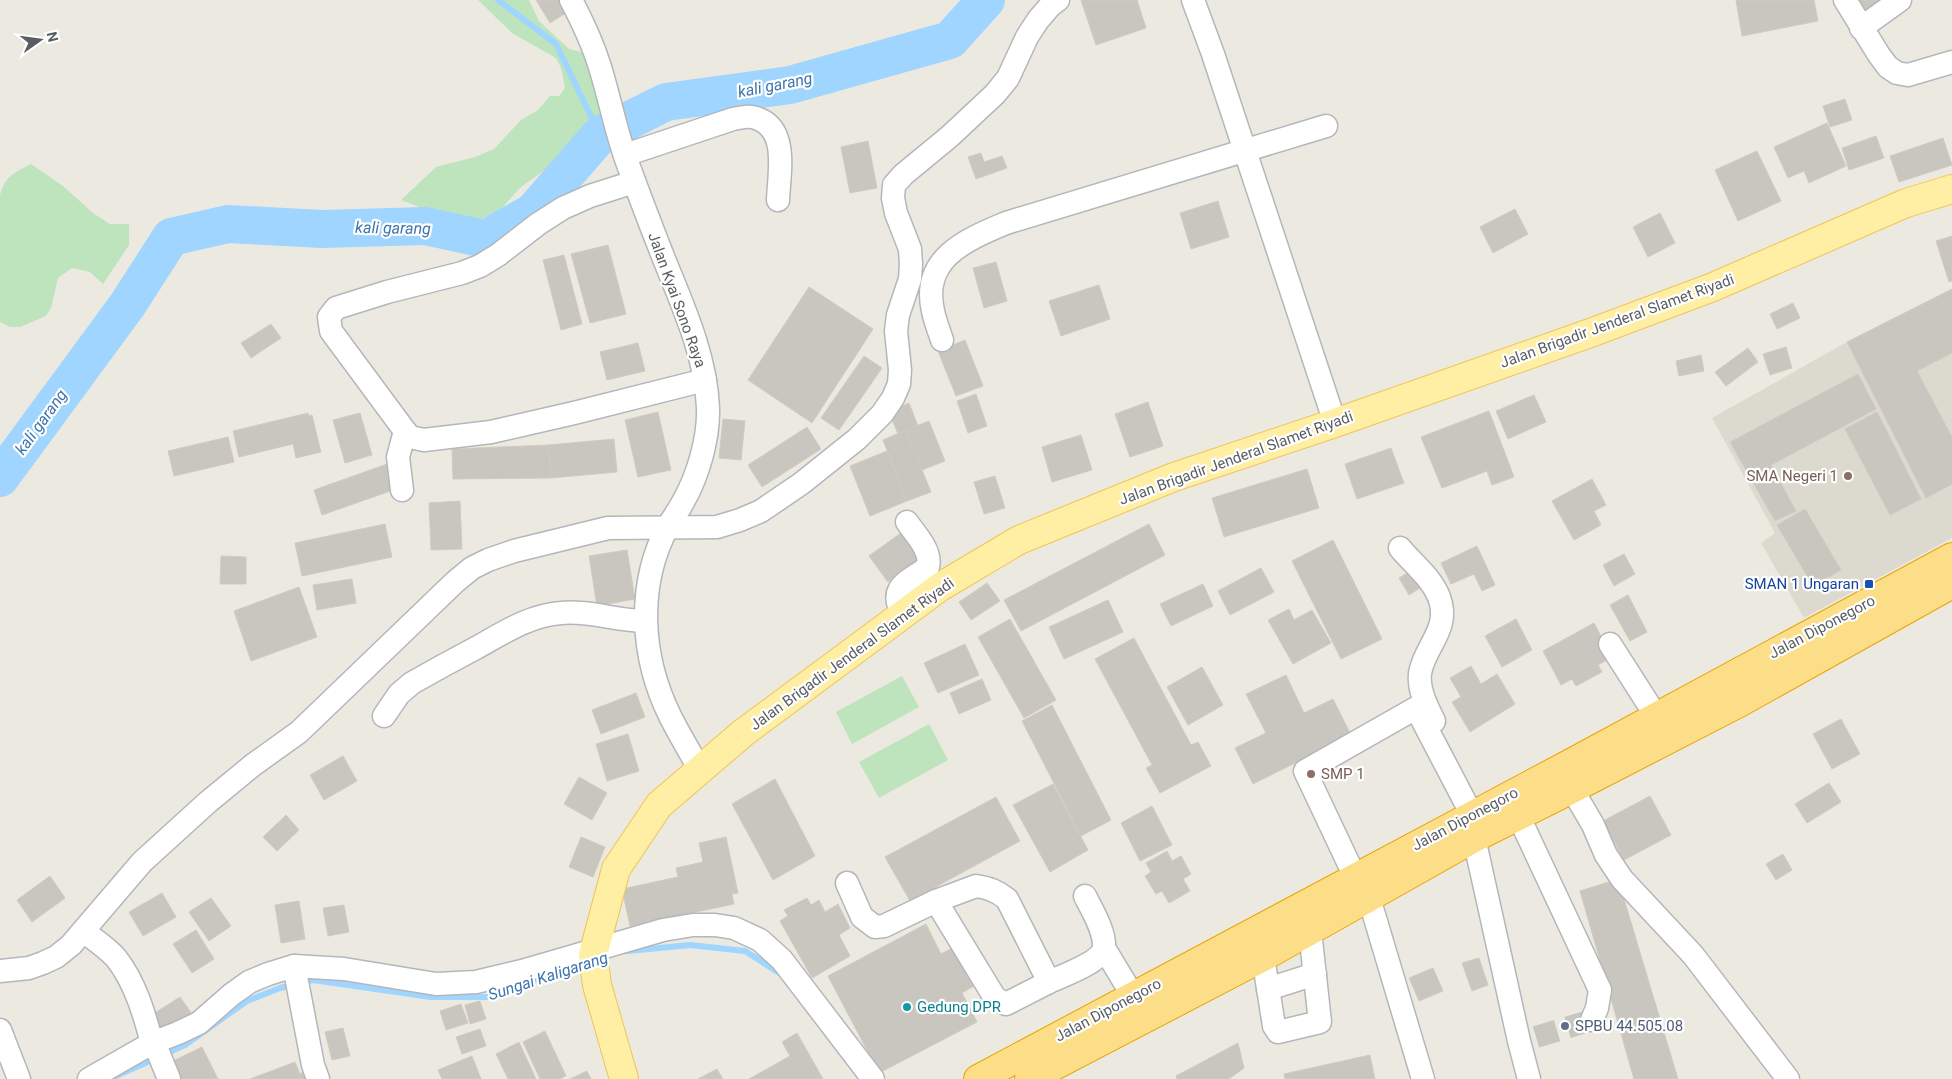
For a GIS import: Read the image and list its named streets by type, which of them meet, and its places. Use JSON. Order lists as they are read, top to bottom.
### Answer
{
  "streets": {
    "highway": ["Jalan Diponegoro"],
    "main road": ["Jalan Brigadir Jenderal Slamet Riyadi"],
    "street": ["Jalan Kyai Sono Raya"]
  },
  "crossings": [
    ["Jalan Kyai Sono Raya", "Jalan Brigadir Jenderal Slamet Riyadi"]
  ],
  "water": ["kali garang", "Sungai Kaligarang"],
  "places": {
    "other": [
      "SMA Negeri 1",
      "SMP 1",
      "Gedung DPR",
      "SPBU 44.505.08"
    ],
    "transit": ["SMAN 1 Ungaran"]
  },
  "north": "right"
}
